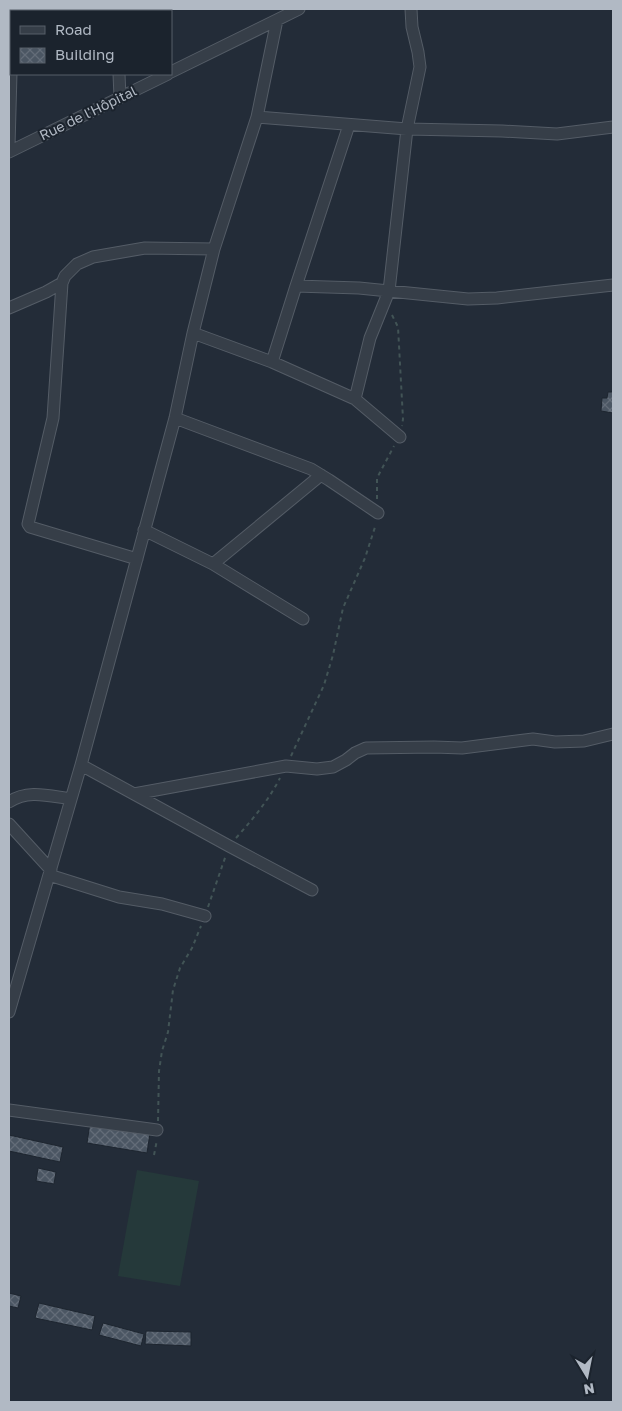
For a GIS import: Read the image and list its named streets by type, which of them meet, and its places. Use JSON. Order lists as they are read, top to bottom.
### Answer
{
  "streets": {
    "street": ["Rue de l'Hôpital"]
  },
  "legend": ["Road", "Building"],
  "north": "bottom"
}
